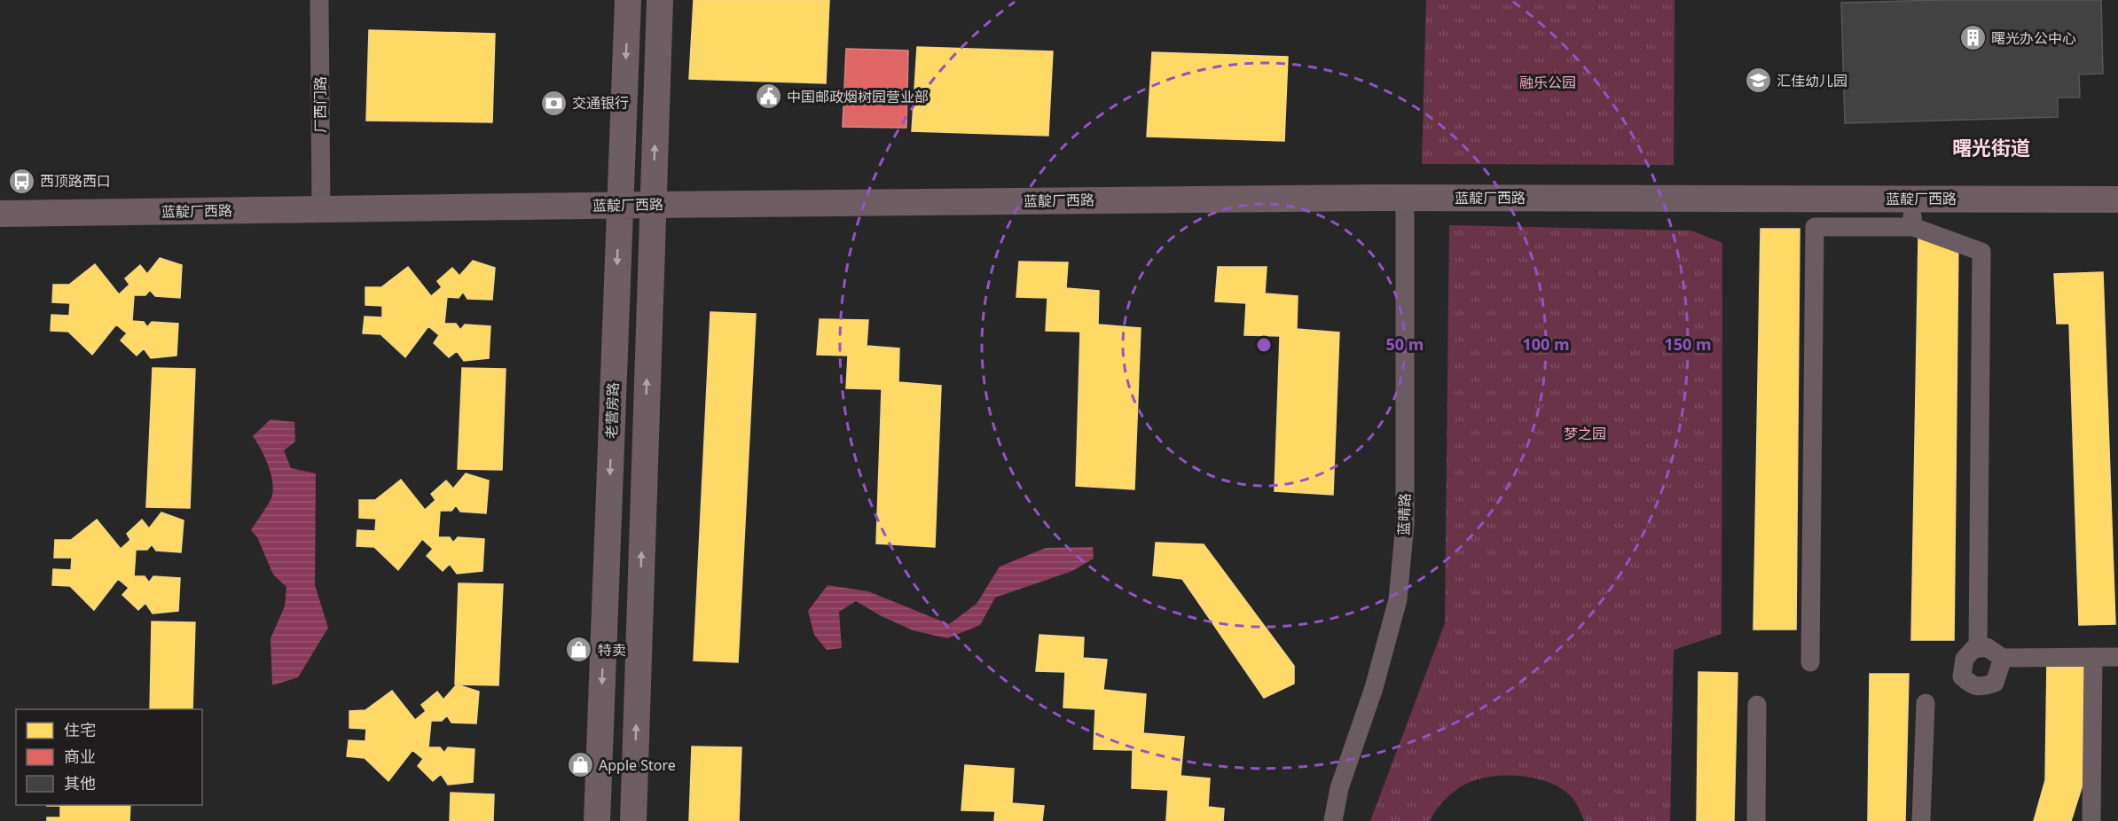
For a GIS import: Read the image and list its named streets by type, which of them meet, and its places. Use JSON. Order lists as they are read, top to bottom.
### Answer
{
  "streets": {
    "street": [
      "厂西门路",
      "蓝靛厂西路",
      "老营房路",
      "蓝晴路"
    ]
  },
  "crossings": [
    ["厂西门路", "蓝靛厂西路"],
    ["蓝靛厂西路", "老营房路"],
    ["蓝靛厂西路", "蓝晴路"]
  ],
  "districts": ["曙光街道"],
  "parks": ["融乐公园", "梦之园"],
  "places": {
    "building": ["曙光办公中心"],
    "school or university": ["汇佳幼儿园"],
    "public building": ["中国邮政烟树园营业部"],
    "bank": ["交通银行"],
    "bus stop": ["西顶路西口"],
    "shop": ["特卖", "Apple Store"]
  },
  "legend": ["住宅", "商业", "其他"],
  "rings": ["50 m", "100 m", "150 m"]
}
